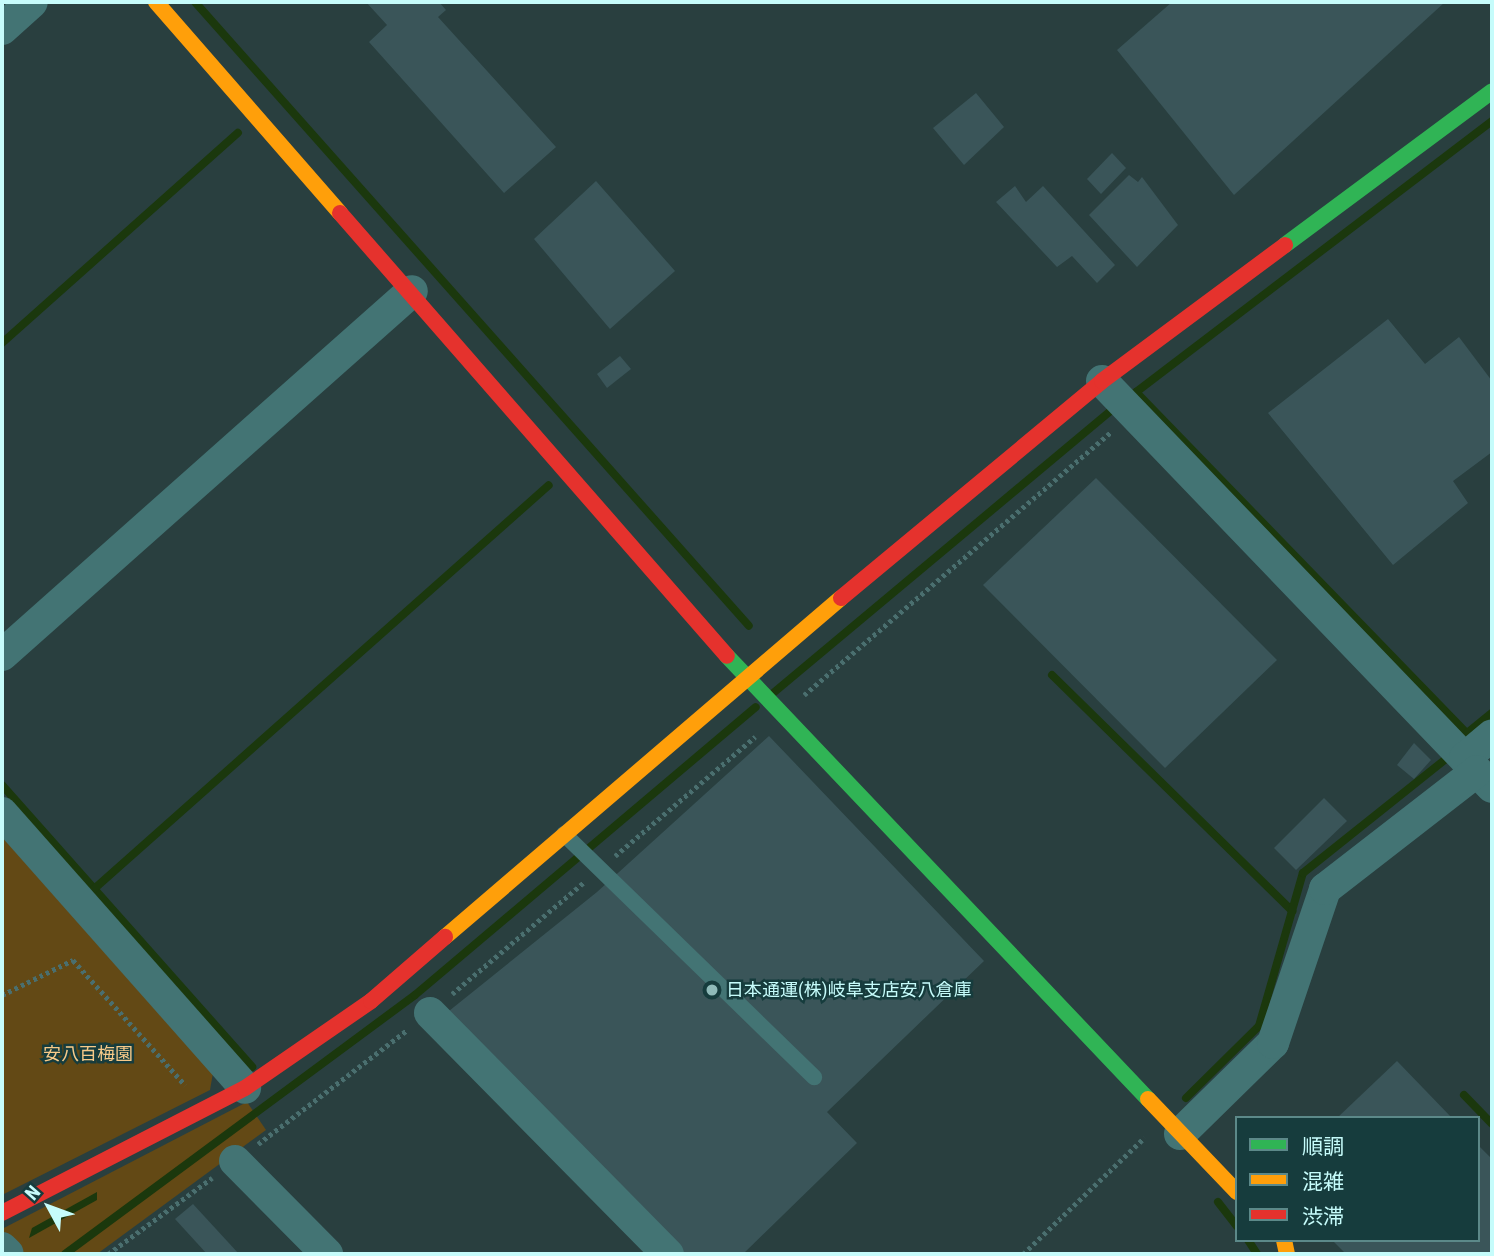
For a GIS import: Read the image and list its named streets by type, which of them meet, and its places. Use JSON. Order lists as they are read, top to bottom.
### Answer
{
  "parks": ["安八百梅園"],
  "places": ["日本通運(株)岐阜支店安八倉庫"],
  "legend": ["順調", "混雑", "渋滞"],
  "north": "top left"
}
